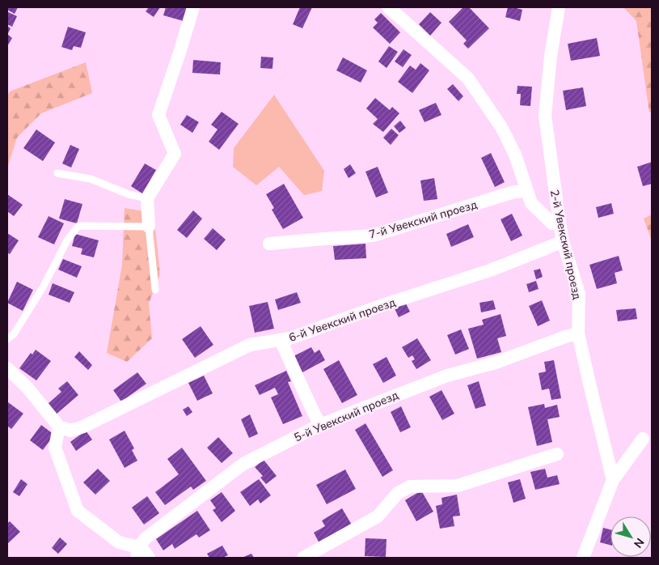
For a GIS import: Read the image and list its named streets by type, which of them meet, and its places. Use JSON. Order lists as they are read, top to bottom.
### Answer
{
  "streets": {
    "street": [
      "7-й Увекский проезд",
      "2-й Увекский проезд",
      "6-й Увекский проезд",
      "5-й Увекский проезд"
    ]
  },
  "crossings": [
    ["2-й Увекский проезд", "6-й Увекский проезд"],
    ["2-й Увекский проезд", "5-й Увекский проезд"]
  ],
  "north": "bottom right"
}
